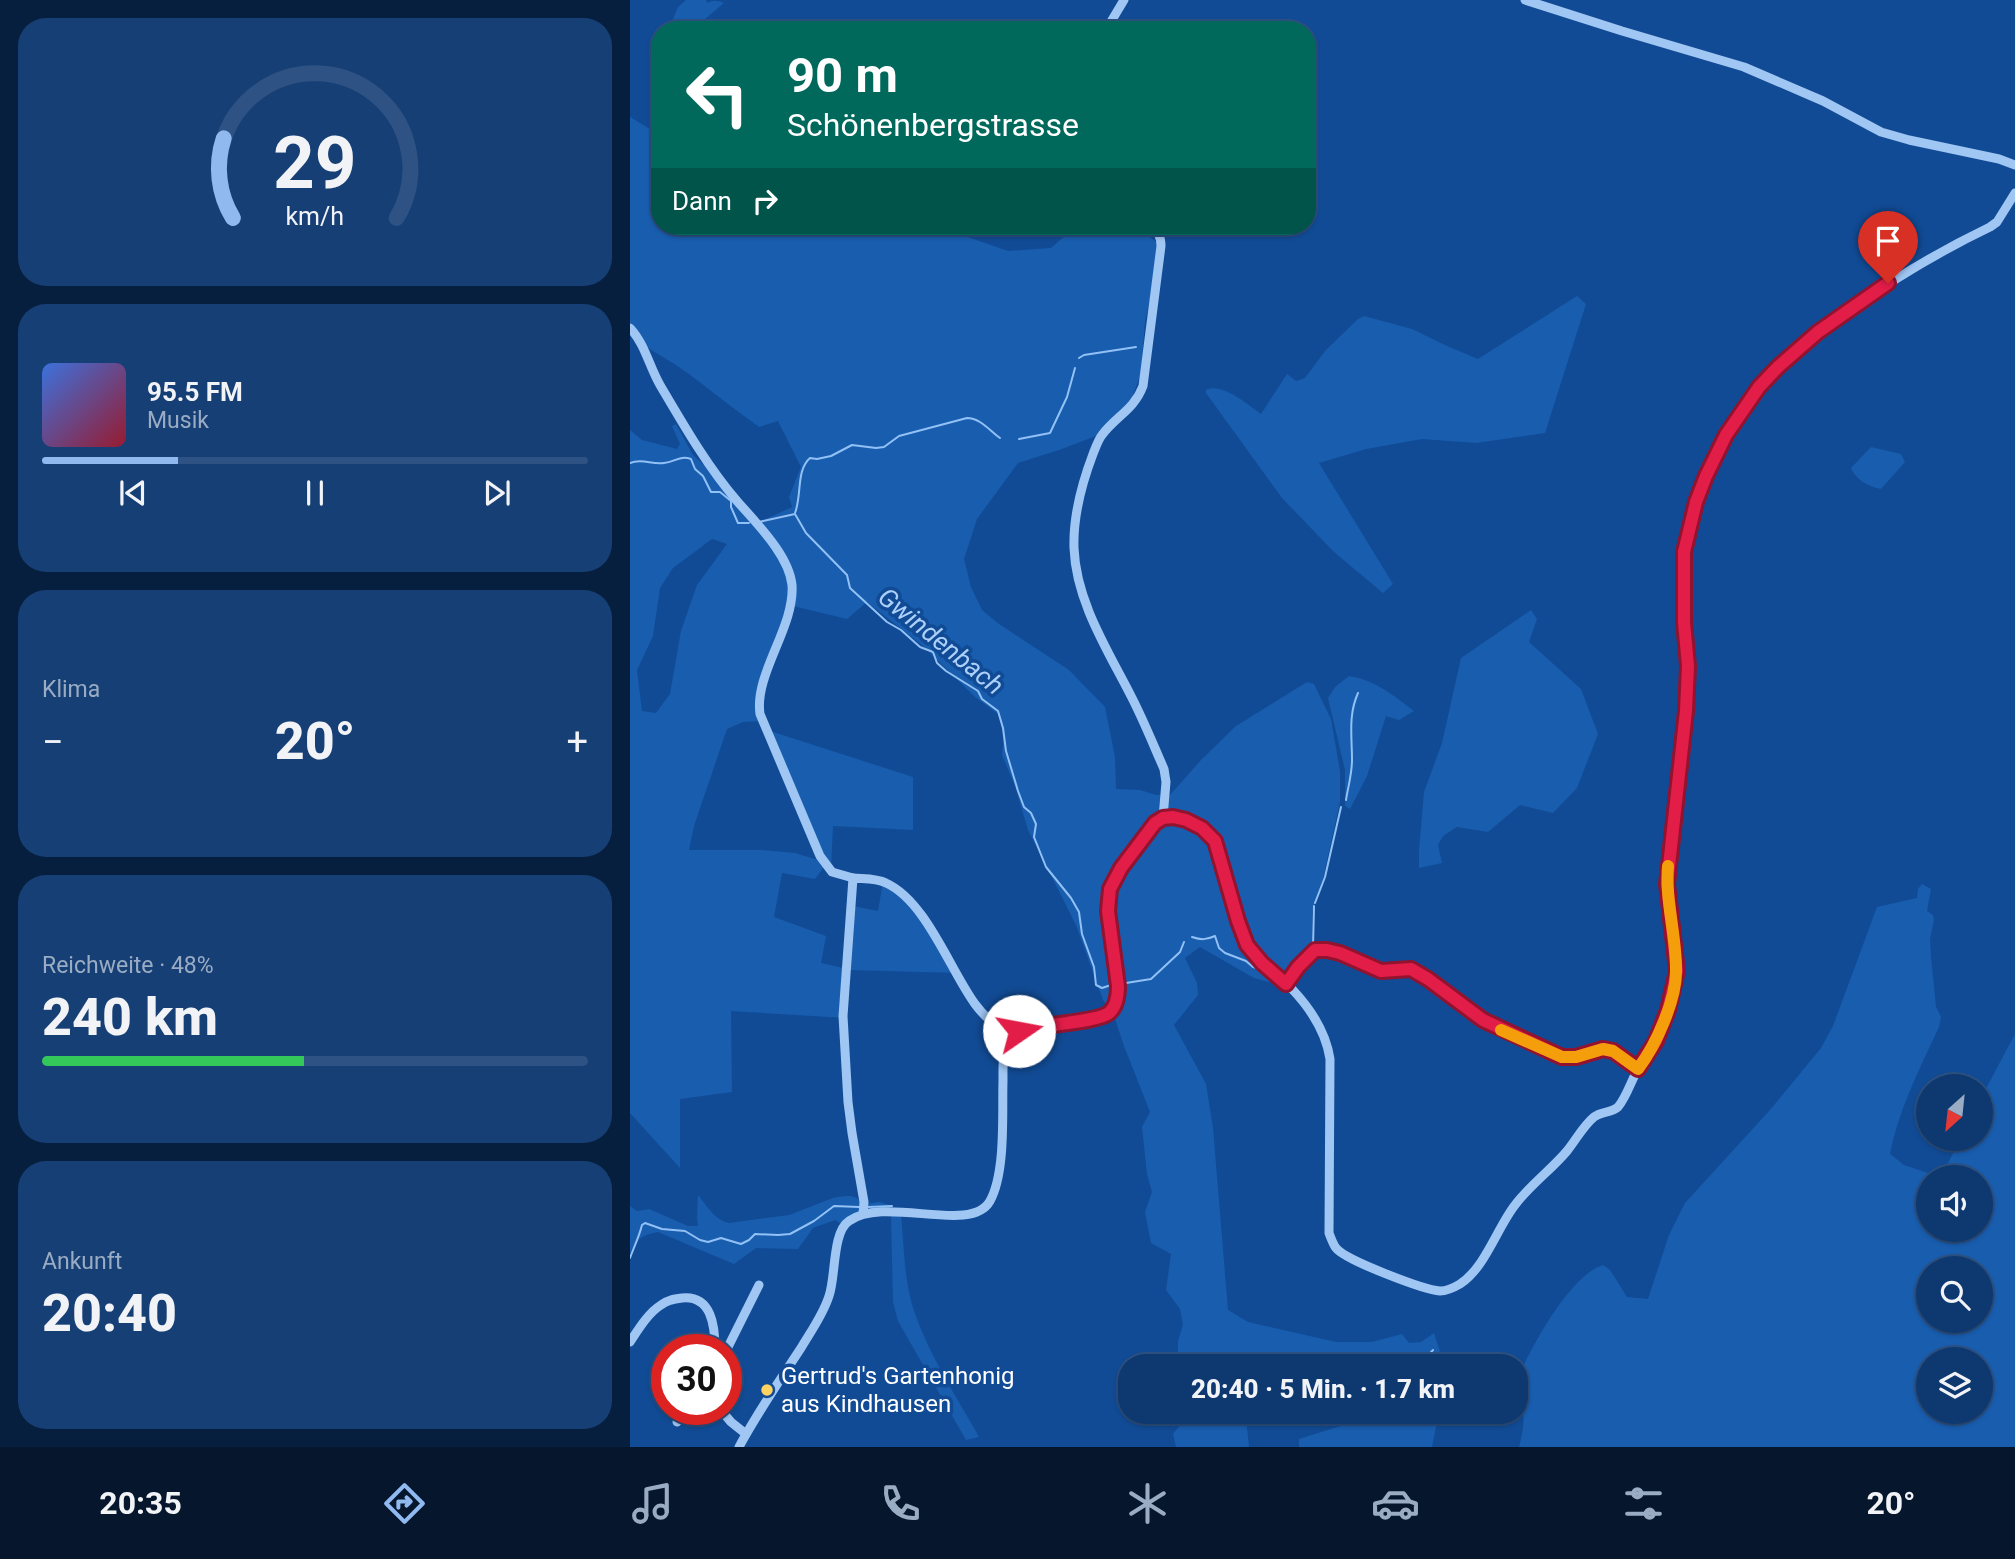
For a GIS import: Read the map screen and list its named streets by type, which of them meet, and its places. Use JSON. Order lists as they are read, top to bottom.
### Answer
{
  "water": ["Gwindenbach"],
  "places": ["Gertrud's Gartenhonig aus Kindhausen"],
  "north": "bottom left",
  "page": {
    "turn": ["90 m", "Schönenbergstrasse"],
    "then": "Dann",
    "song": ["95.5 FM", "Musik"],
    "tile": [
      "Klima",
      ["Reichweite · 48%", "240 km"],
      ["Ankunft", "20:40"]
    ],
    "heat": ["−", "20°", "+"],
    "limit": "30",
    "trip": "20:40 · 5 Min. · 1.7 km",
    "tabs": ["20:35", "20°"],
    "gauge": ["29", "km/h"]
  }
}
